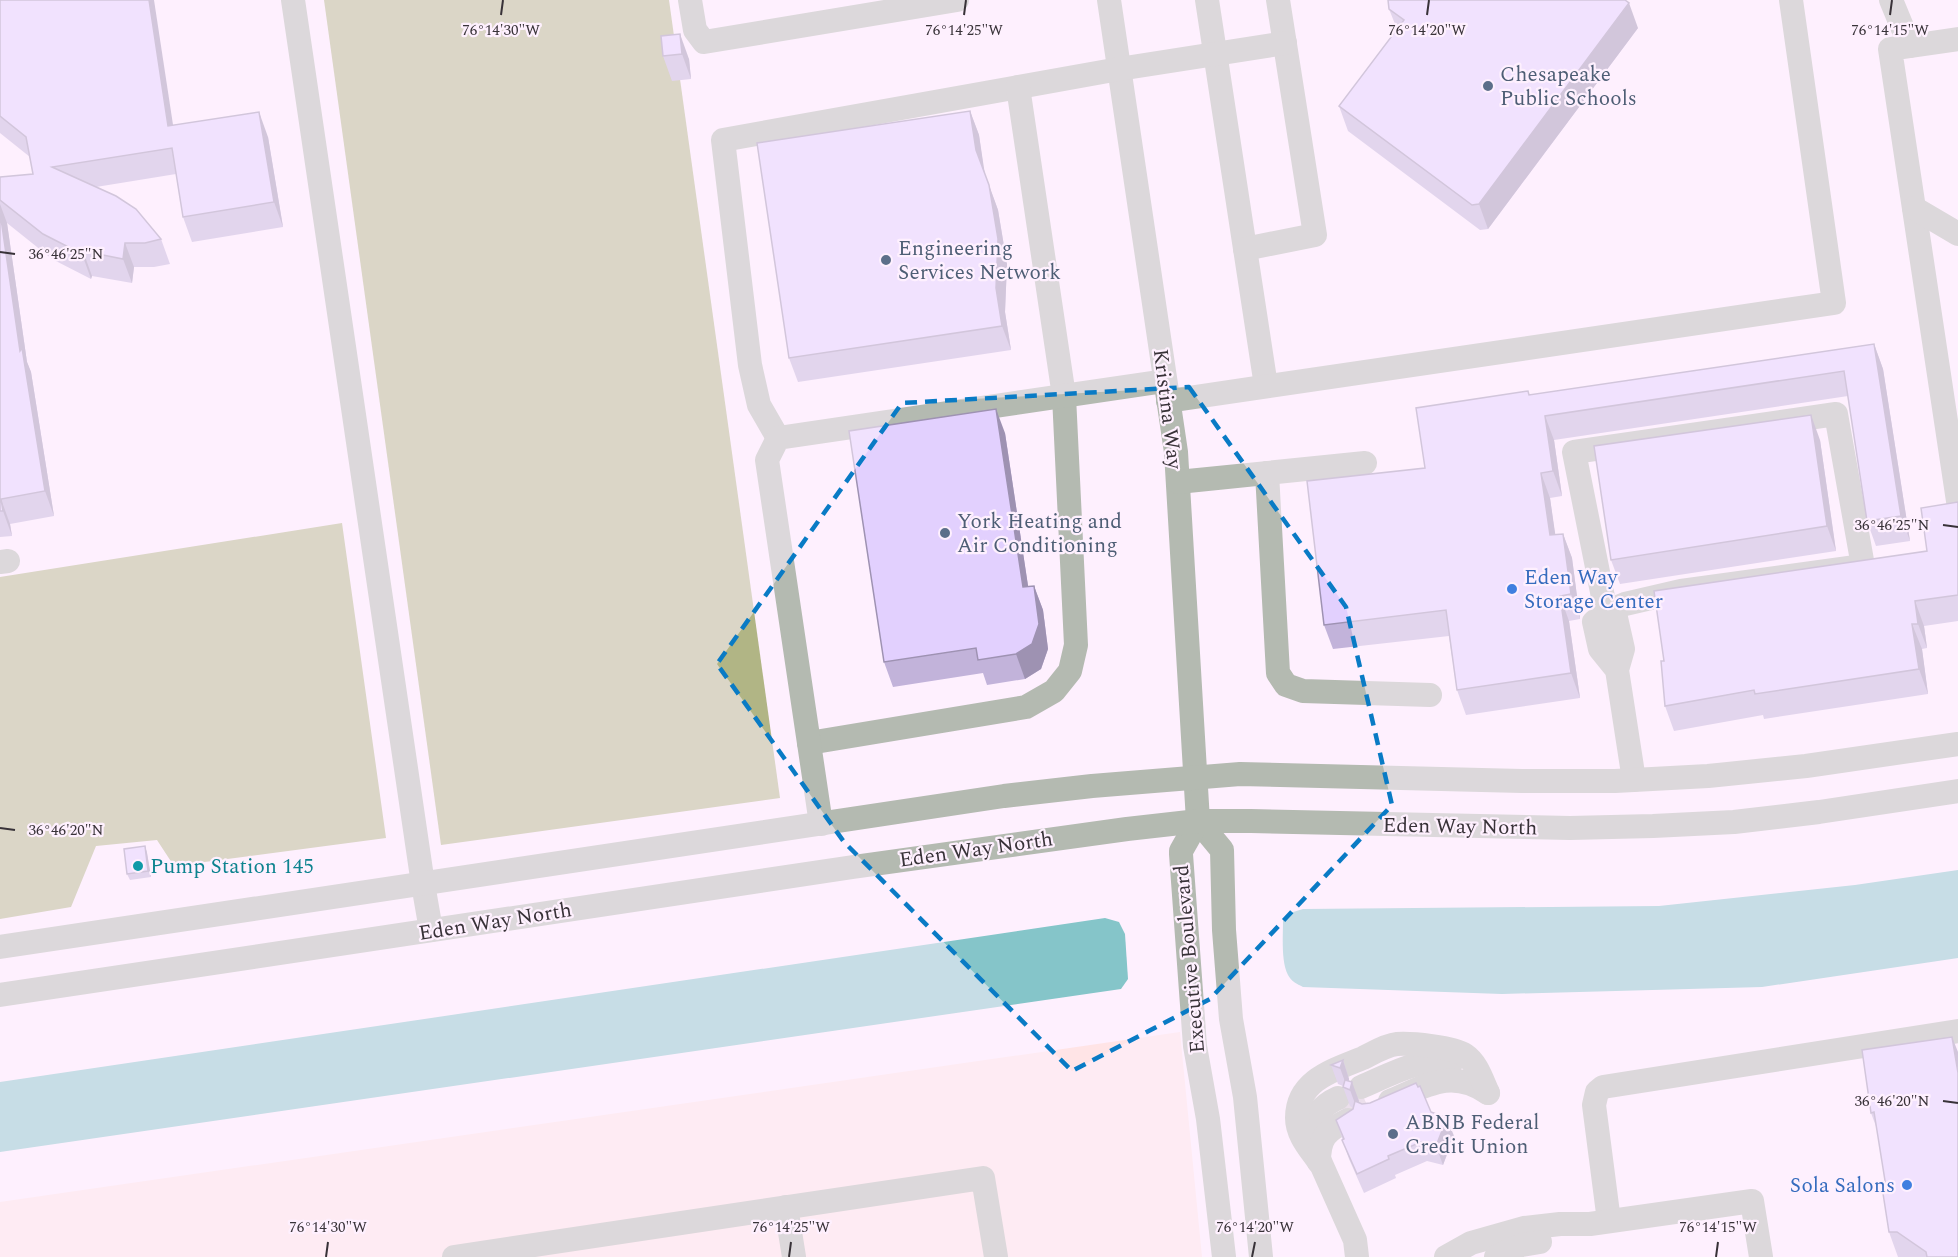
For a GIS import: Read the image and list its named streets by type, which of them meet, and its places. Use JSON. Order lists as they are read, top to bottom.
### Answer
{
  "streets": {
    "street": ["Kristina Way", "Eden Way North", "Executive Boulevard"]
  },
  "crossings": [
    ["Kristina Way", "Eden Way North"],
    ["Kristina Way", "Executive Boulevard"],
    ["Eden Way North", "Executive Boulevard"]
  ],
  "places": [
    "Chesapeake Public Schools",
    "Engineering Services Network",
    "York Heating and Air Conditioning",
    "Eden Way Storage Center",
    "Pump Station 145",
    "ABNB Federal Credit Union",
    "Sola Salons"
  ],
  "coordinates": [
    "76°14'30\"W",
    "76°14'25\"W",
    "76°14'20\"W",
    "76°14'15\"W",
    "36°46'25\"N",
    "36°46'20\"N"
  ]
}
